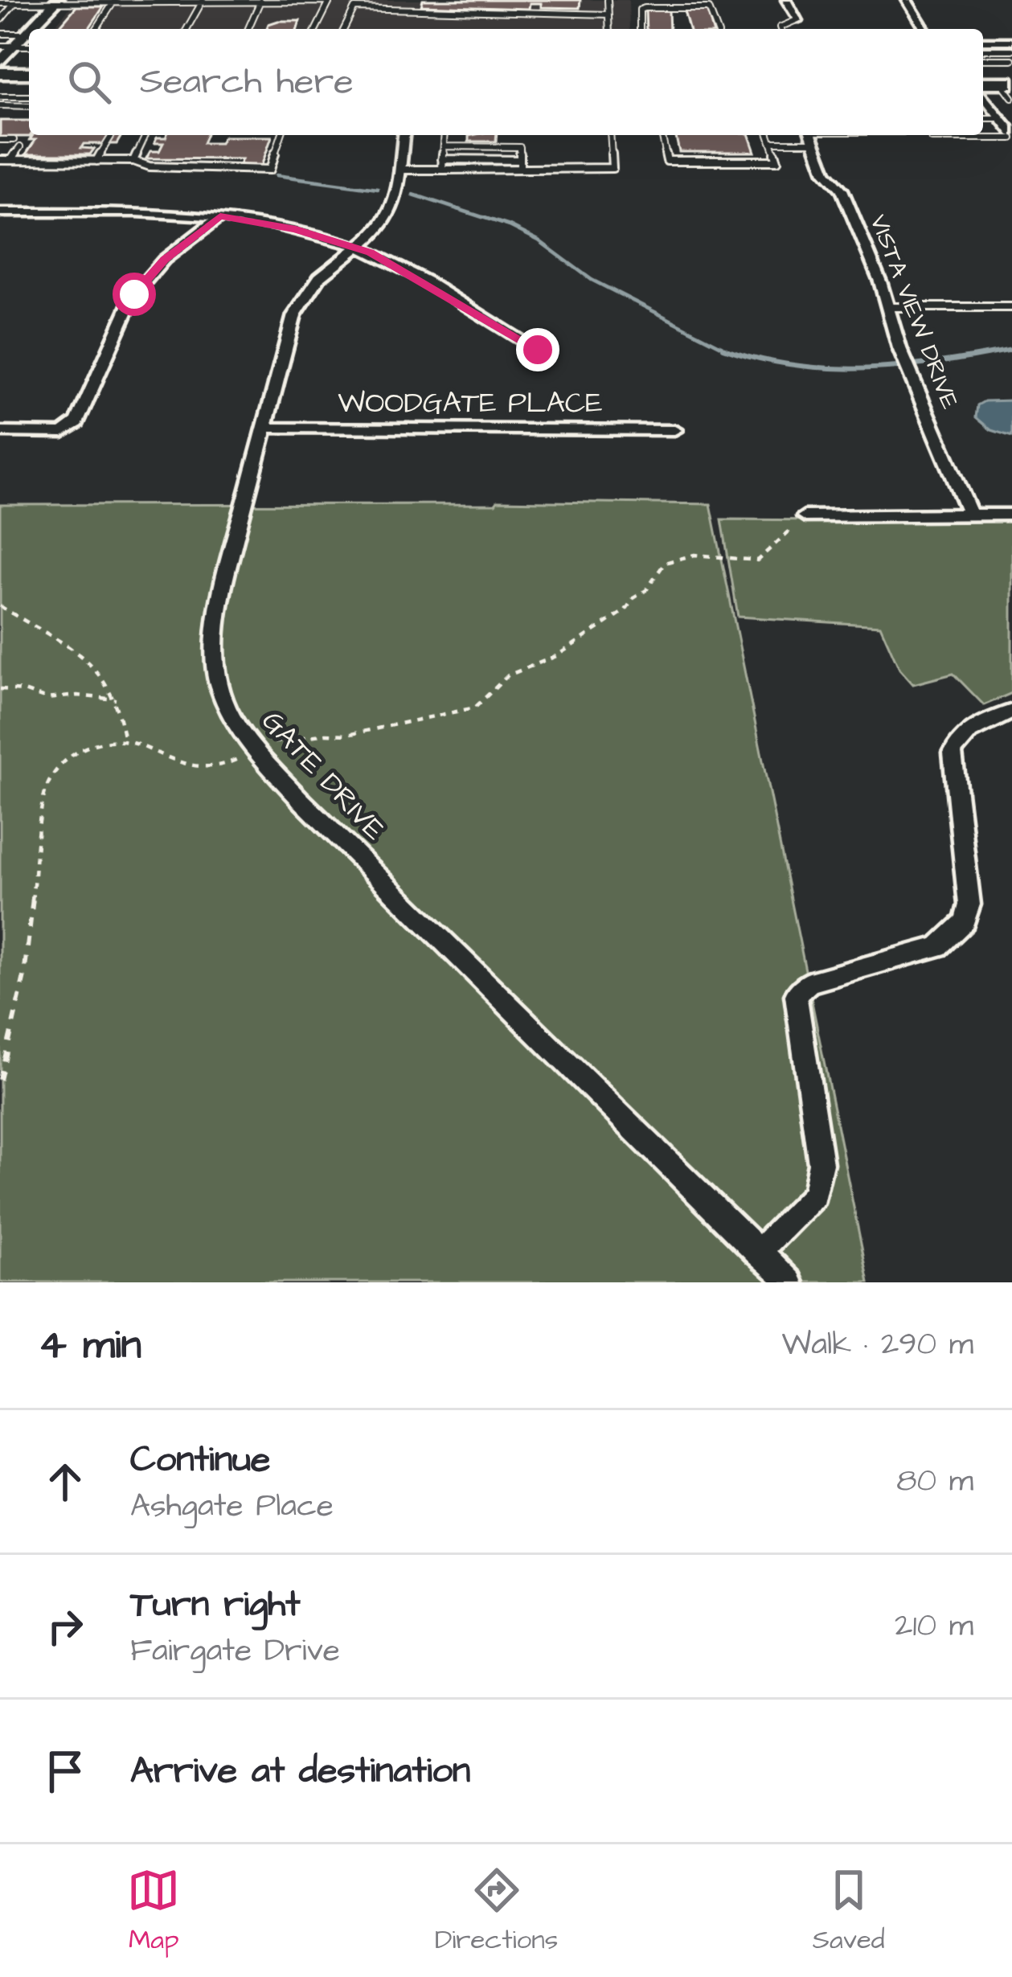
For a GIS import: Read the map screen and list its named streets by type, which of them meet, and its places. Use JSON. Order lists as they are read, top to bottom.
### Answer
{
  "streets": {
    "street": ["VISTA VIEW DRIVE", "WOODGATE PLACE", "GATE DRIVE"]
  },
  "crossings": [
    ["WOODGATE PLACE", "GATE DRIVE"]
  ],
  "page": {
    "search": "Search here",
    "heading": ["4 min", "Walk · 290 m"],
    "list": [
      ["Continue", "Ashgate Place", "80 m"],
      ["Turn right", "Fairgate Drive", "210 m"],
      "Arrive at destination"
    ],
    "nav": ["Map", "Directions", "Saved"]
  }
}
